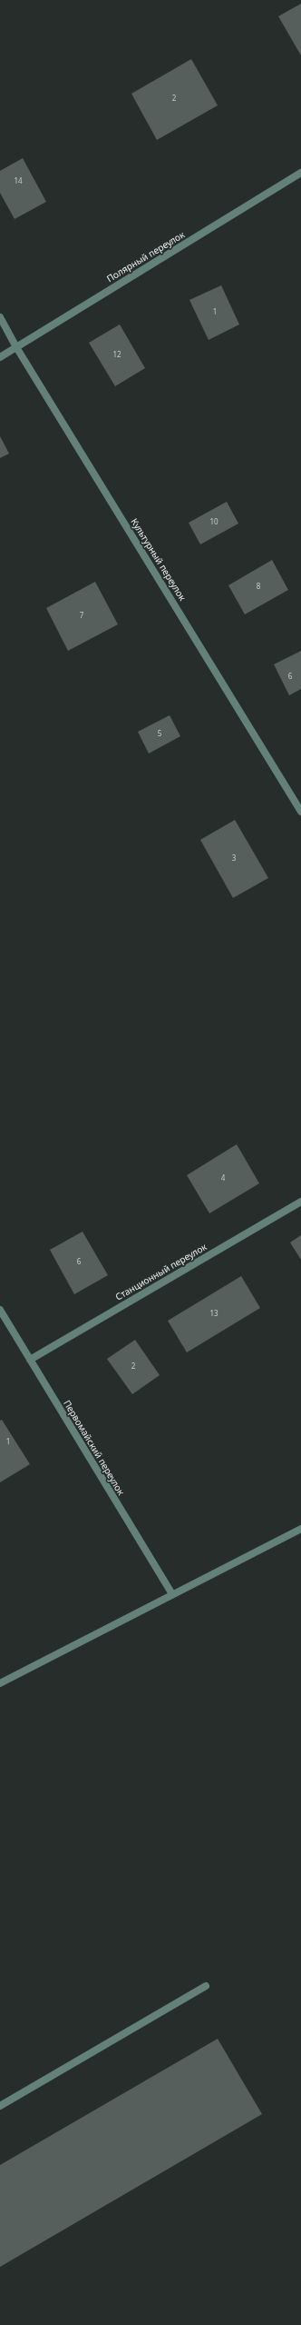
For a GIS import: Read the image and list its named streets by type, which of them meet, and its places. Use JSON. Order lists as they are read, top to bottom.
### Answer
{
  "streets": {
    "street": [
      "Полярный переулок",
      "Культурный переулок",
      "Станционный переулок",
      "Первомайский переулок"
    ]
  },
  "crossings": [
    ["Полярный переулок", "Культурный переулок"],
    ["Станционный переулок", "Первомайский переулок"]
  ],
  "house_numbers": [
    "2",
    "14",
    "1",
    "12",
    "10",
    "8",
    "7",
    "6",
    "5",
    "3",
    "4",
    "6",
    "13",
    "2",
    "1"
  ]
}
